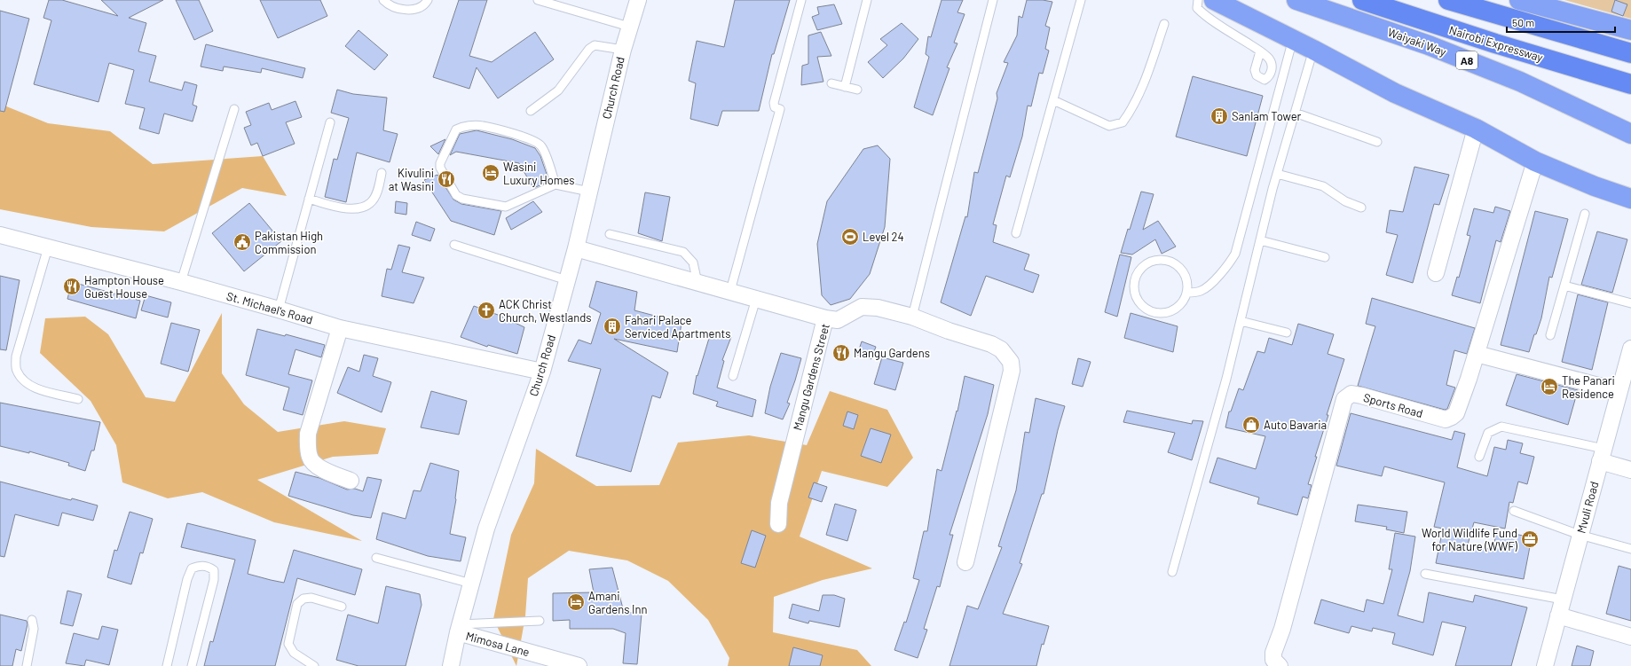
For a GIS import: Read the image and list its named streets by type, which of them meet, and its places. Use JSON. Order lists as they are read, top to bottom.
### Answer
{
  "streets": {
    "highway": ["Waiyaki Way", "Nairobi Expressway", "A8"],
    "street": [
      "Church Road",
      "St. Michael's Road",
      "Mangu Gardens Street",
      "Sports Road",
      "Mvuli Road",
      "Mimosa Lane"
    ]
  },
  "crossings": [
    ["Church Road", "St. Michael's Road"],
    ["Church Road", "Mimosa Lane"]
  ],
  "places": {
    "building": ["Sanlam Tower", "Fahari Palace Serviced Apartments"],
    "hotel": ["Wasini Luxury Homes", "The Panari Residence", "Amani Gardens Inn"],
    "restaurant": ["Kivulini at Wasini", "Hampton House Guest House", "Mangu Gardens"],
    "sports": ["Level 24"],
    "public building": ["Pakistan High Commission"],
    "church": ["ACK Christ Church, Westlands"],
    "shop": ["Auto Bavaria"],
    "office": ["World Wildlife Fund for Nature (WWF)"]
  },
  "scale_bar": "50 m"
}
